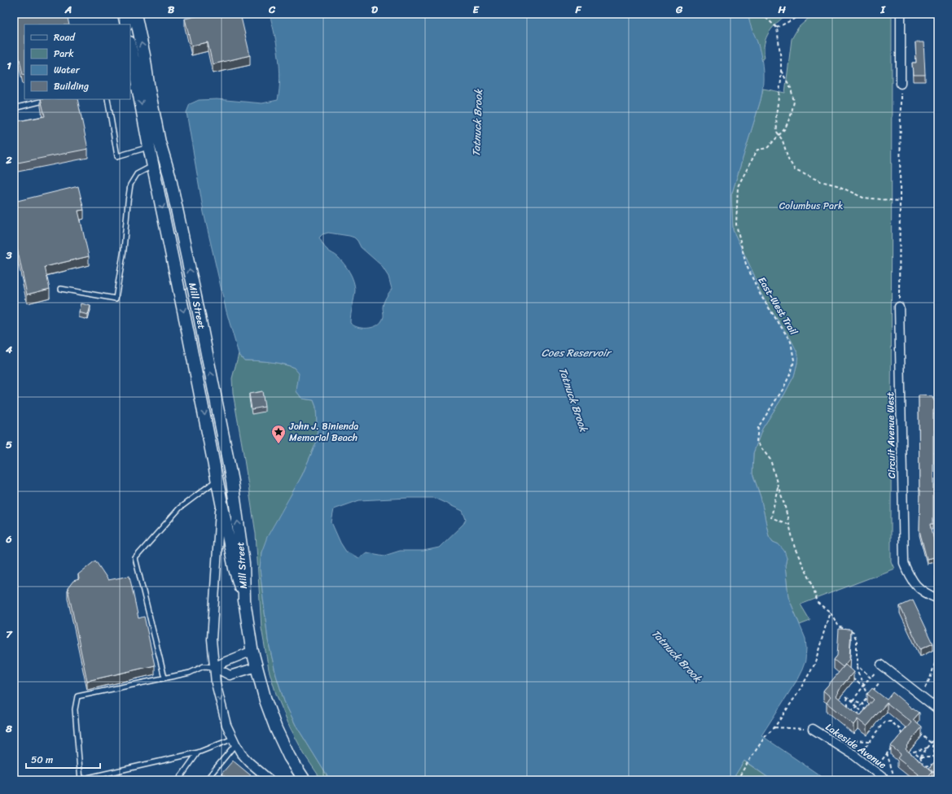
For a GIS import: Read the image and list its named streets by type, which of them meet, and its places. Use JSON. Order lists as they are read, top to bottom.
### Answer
{
  "streets": {
    "main road": ["Mill Street"],
    "street": ["Circuit Avenue West", "Lakeside Avenue"],
    "path": ["East-West Trail"]
  },
  "water": ["Tatnuck Brook", "Coes Reservoir"],
  "parks": ["Columbus Park"],
  "places": {
    "place": ["John J. Binienda Memorial Beach"]
  },
  "legend": [
    "Road",
    "Park",
    "Water",
    "Building"
  ],
  "scale_bar": "50 m",
  "grid": {
    "columns": [
      "A",
      "B",
      "C",
      "D",
      "E",
      "F",
      "G",
      "H",
      "I"
    ],
    "rows": [
      "1",
      "2",
      "3",
      "4",
      "5",
      "6",
      "7",
      "8"
    ]
  }
}
